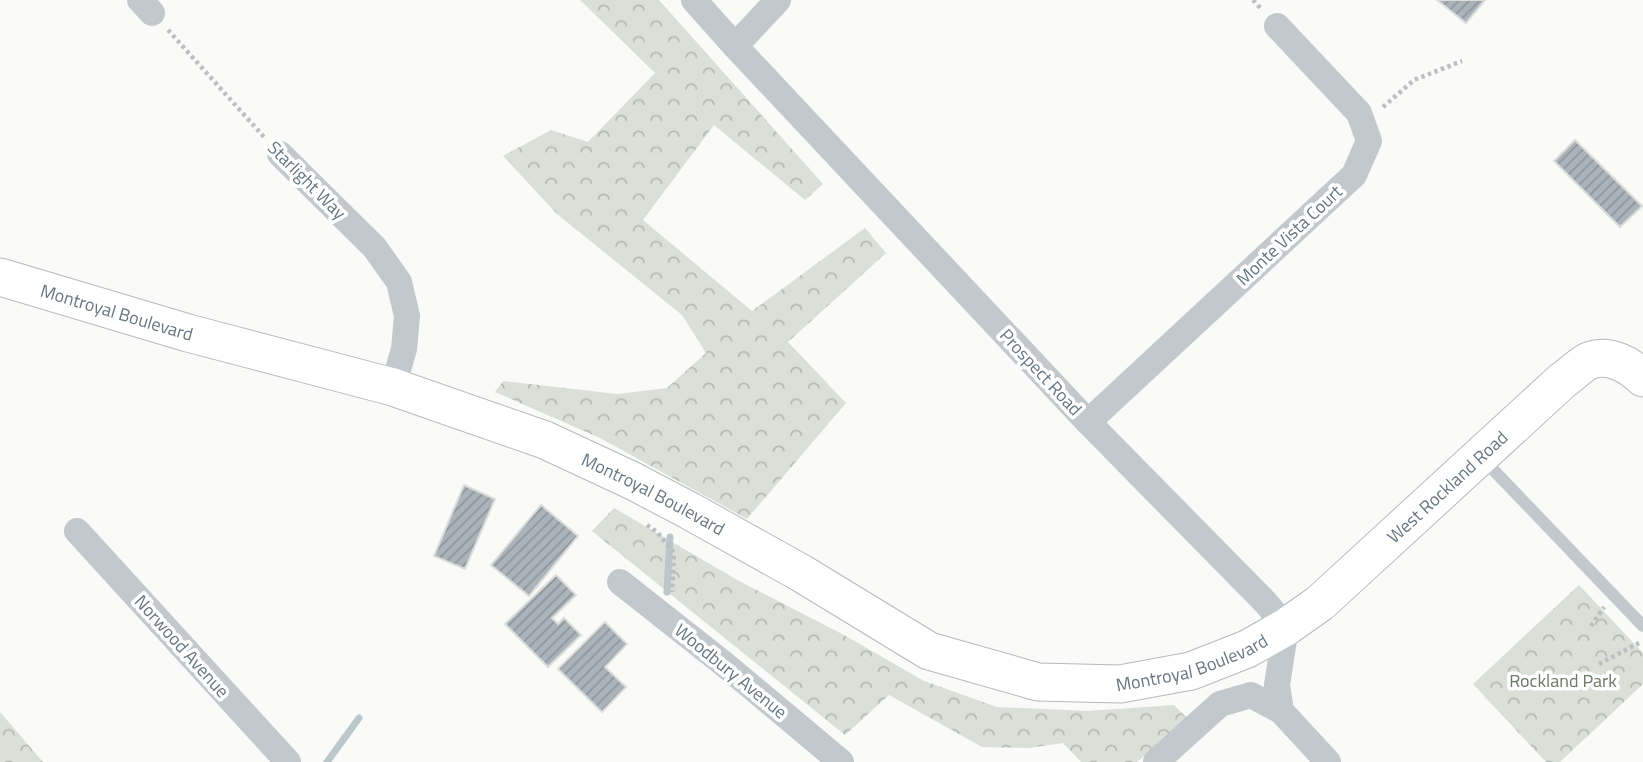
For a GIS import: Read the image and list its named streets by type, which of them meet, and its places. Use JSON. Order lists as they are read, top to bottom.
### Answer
{
  "streets": {
    "street": [
      "Starlight Way",
      "Monte Vista Court",
      "Montroyal Boulevard",
      "Prospect Road",
      "West Rockland Road",
      "Norwood Avenue",
      "Woodbury Avenue"
    ]
  },
  "crossings": [
    ["Starlight Way", "Montroyal Boulevard"],
    ["Monte Vista Court", "Prospect Road"],
    ["Montroyal Boulevard", "Prospect Road"],
    ["Montroyal Boulevard", "West Rockland Road"],
    ["Prospect Road", "West Rockland Road"]
  ],
  "parks": ["Rockland Park"]
}
